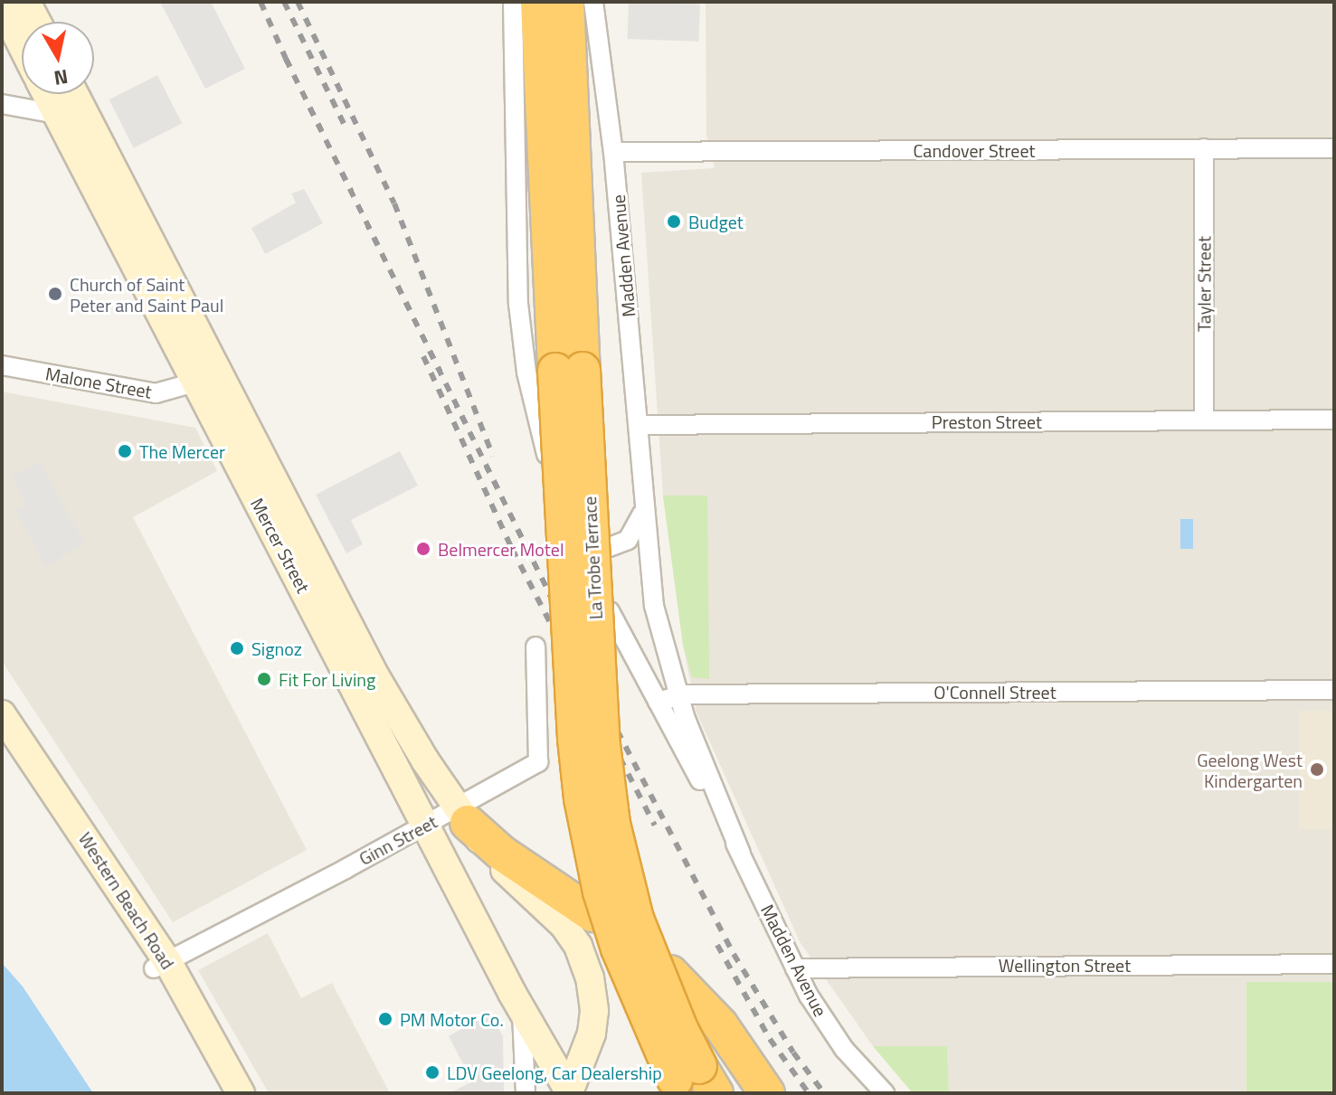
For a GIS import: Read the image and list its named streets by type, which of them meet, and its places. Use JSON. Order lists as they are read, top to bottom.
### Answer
{
  "streets": {
    "highway": ["La Trobe Terrace"],
    "street": [
      "Candover Street",
      "Madden Avenue",
      "Tayler Street",
      "Malone Street",
      "Preston Street",
      "Mercer Street",
      "O'Connell Street",
      "Ginn Street",
      "Western Beach Road",
      "Wellington Street"
    ]
  },
  "crossings": [
    ["Candover Street", "Madden Avenue"],
    ["Candover Street", "Tayler Street"],
    ["Madden Avenue", "Preston Street"],
    ["Madden Avenue", "O'Connell Street"],
    ["Madden Avenue", "Wellington Street"],
    ["Tayler Street", "Preston Street"],
    ["Malone Street", "Mercer Street"],
    ["Mercer Street", "Ginn Street"],
    ["Ginn Street", "Western Beach Road"]
  ],
  "places": [
    "Budget",
    "Church of Saint Peter and Saint Paul",
    "The Mercer",
    "Belmercer Motel",
    "Signoz",
    "Fit For Living",
    "Geelong West Kindergarten",
    "PM Motor Co.",
    "LDV Geelong, Car Dealership"
  ],
  "north": "bottom"
}
